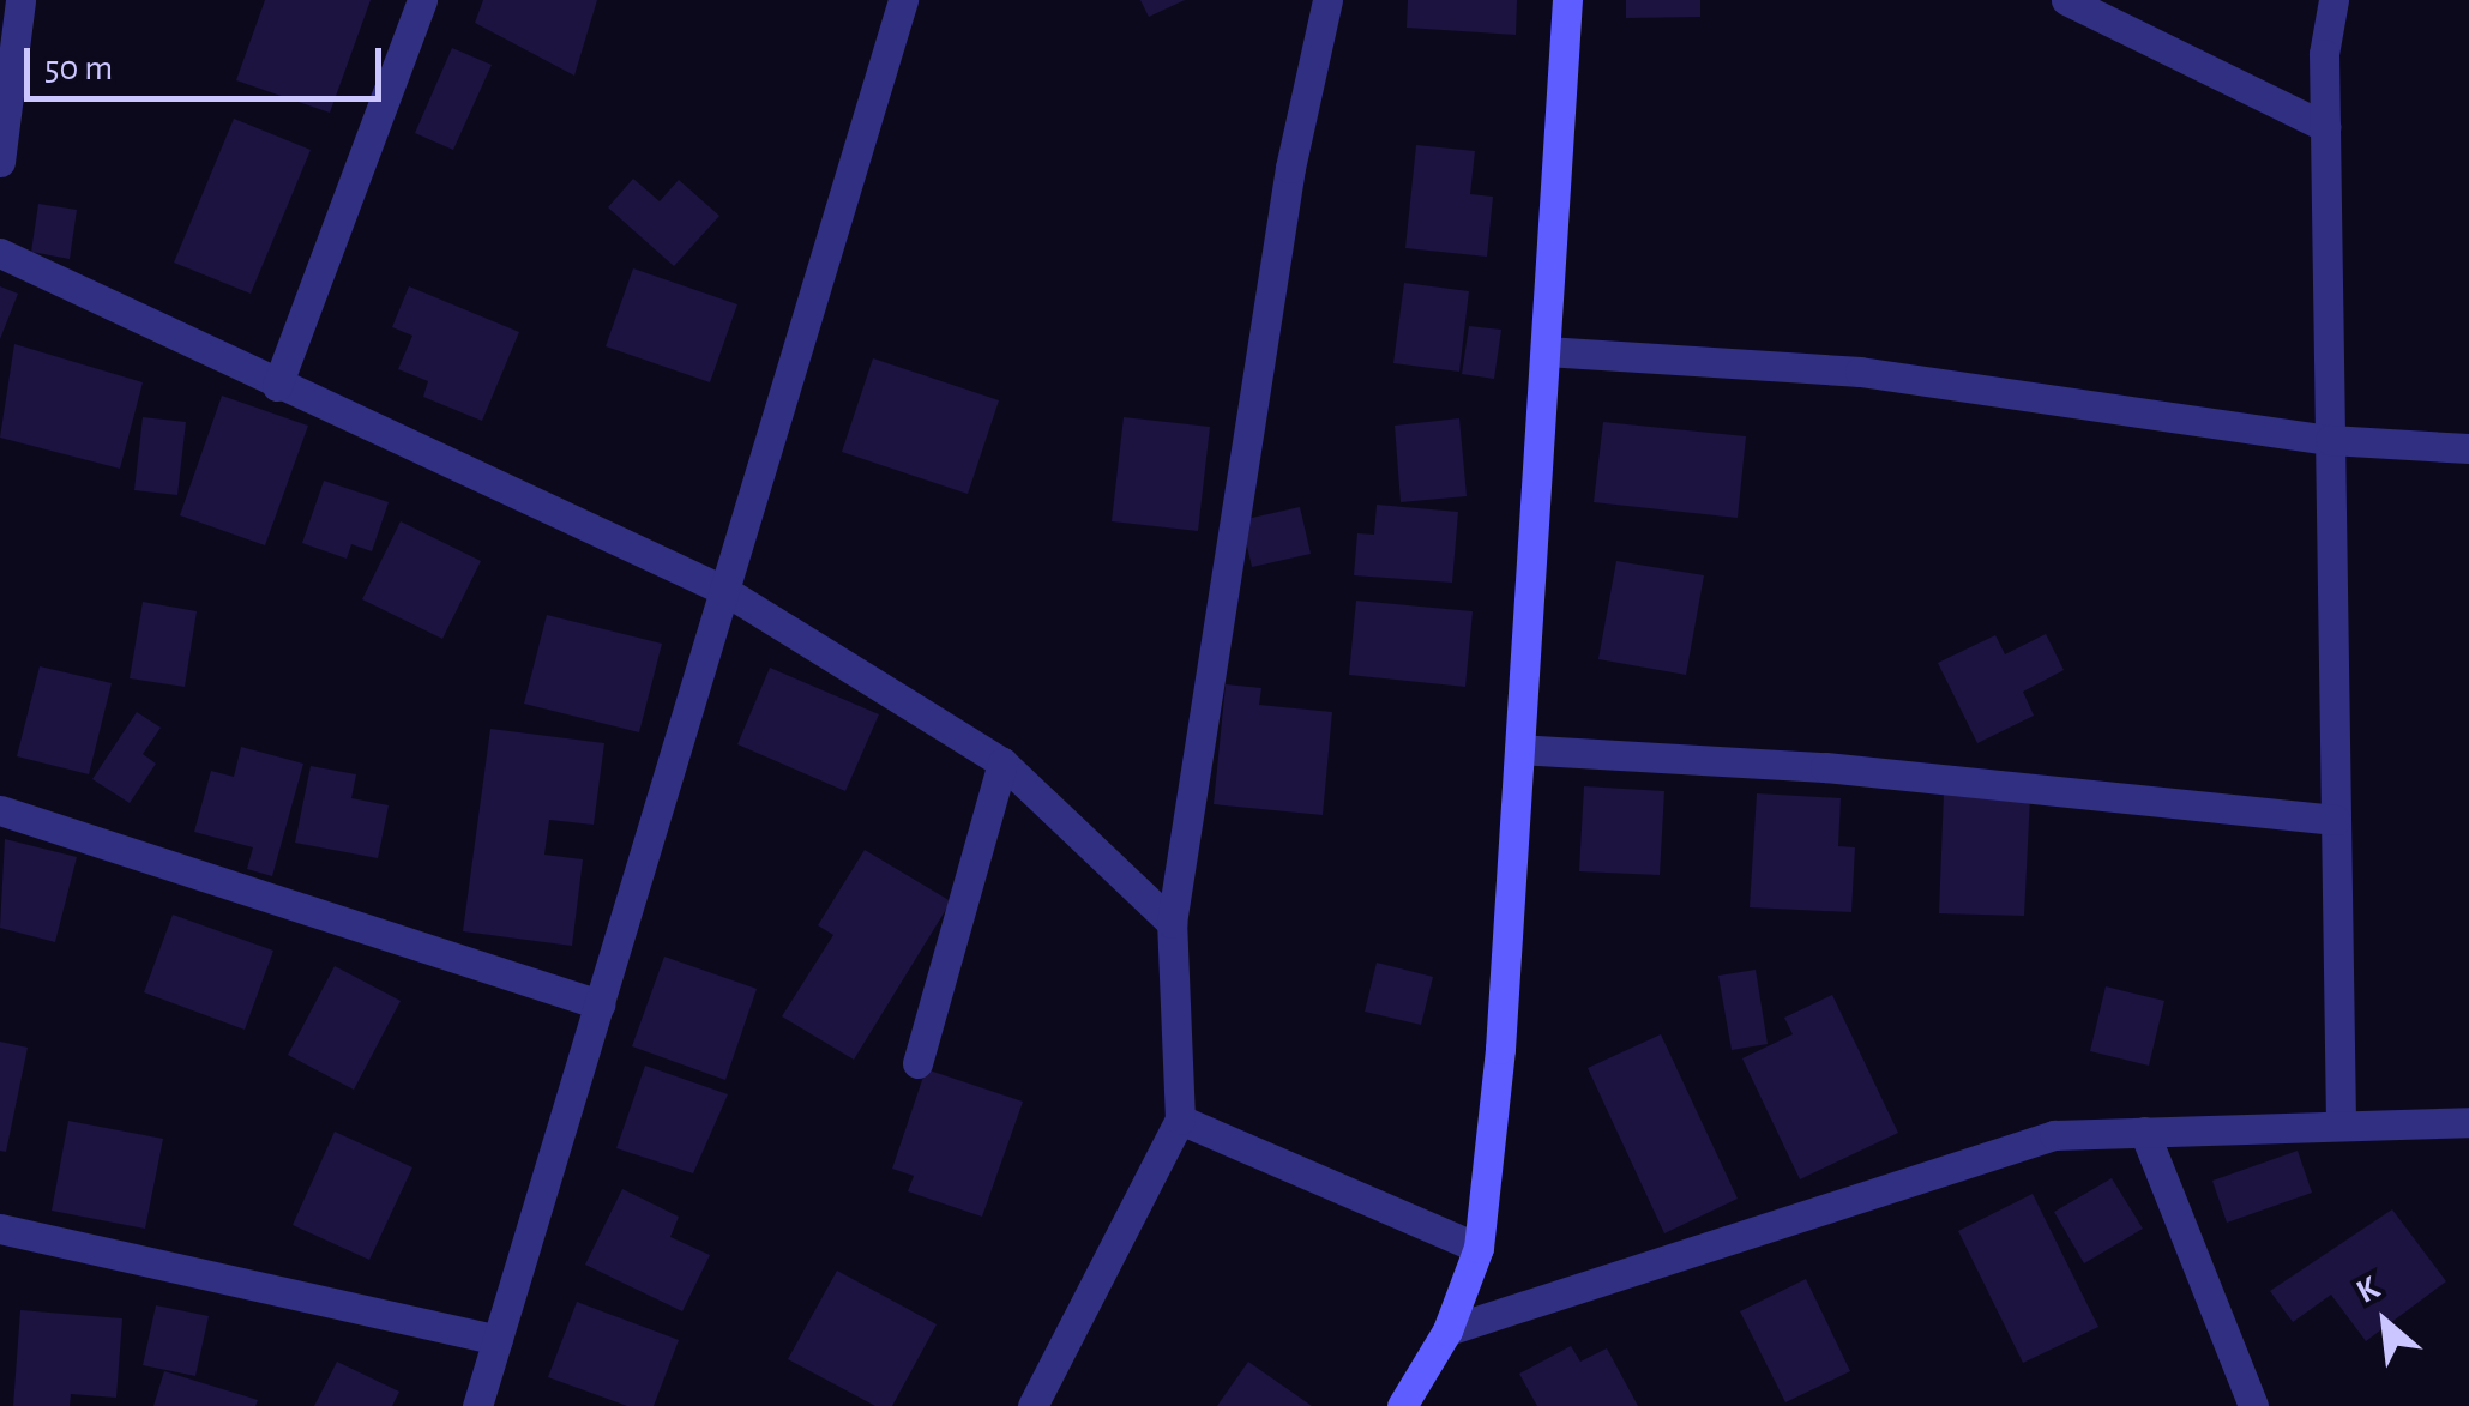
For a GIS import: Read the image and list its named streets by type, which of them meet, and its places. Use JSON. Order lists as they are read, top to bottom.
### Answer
{
  "scale_bar": "50 m",
  "north": "top left"
}
